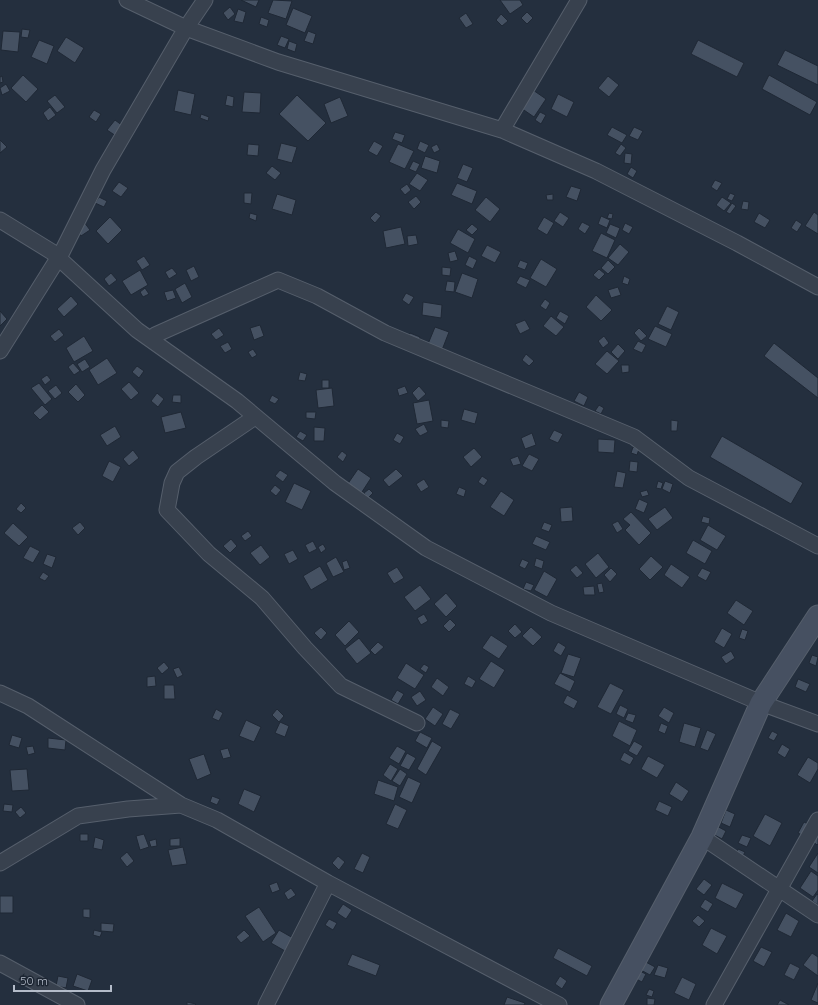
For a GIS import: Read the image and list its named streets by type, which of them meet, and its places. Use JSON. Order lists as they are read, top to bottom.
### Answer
{
  "scale_bar": "50 m"
}
